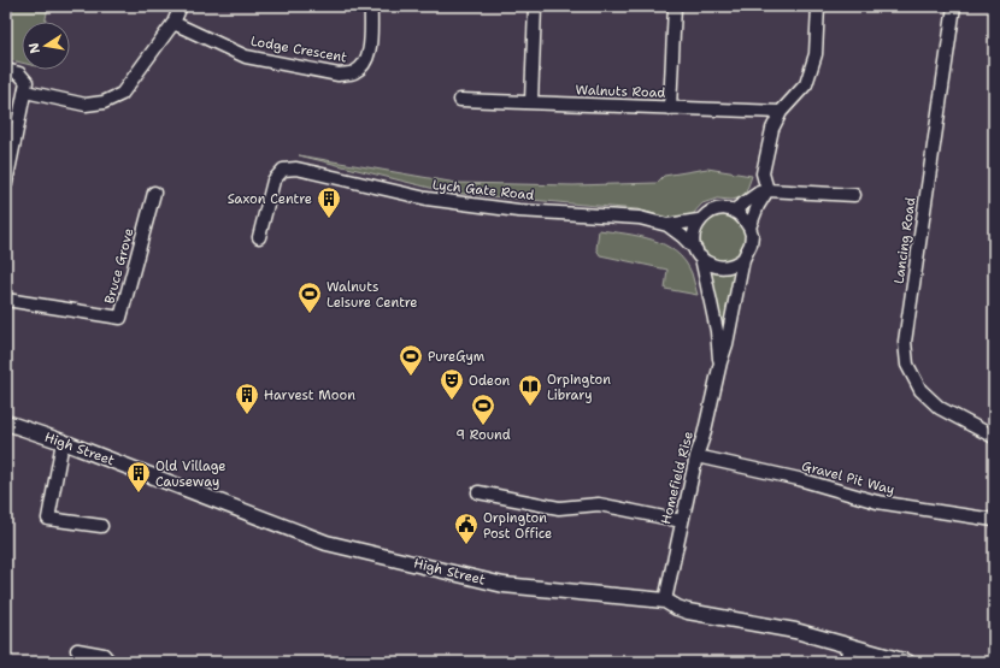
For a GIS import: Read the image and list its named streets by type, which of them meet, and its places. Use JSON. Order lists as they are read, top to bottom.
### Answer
{
  "streets": {
    "street": [
      "Lodge Crescent",
      "Walnuts Road",
      "Lych Gate Road",
      "Lancing Road",
      "Bruce Grove",
      "High Street",
      "Homefield Rise",
      "Gravel Pit Way"
    ]
  },
  "crossings": [
    ["Lych Gate Road", "Homefield Rise"],
    ["High Street", "Homefield Rise"],
    ["Homefield Rise", "Gravel Pit Way"]
  ],
  "places": {
    "building": ["Saxon Centre", "Harvest Moon", "Old Village Causeway"],
    "sports": ["Walnuts Leisure Centre", "PureGym", "9 Round"],
    "theatre": ["Odeon"],
    "library": ["Orpington Library"],
    "public building": ["Orpington Post Office"]
  },
  "north": "left"
}
